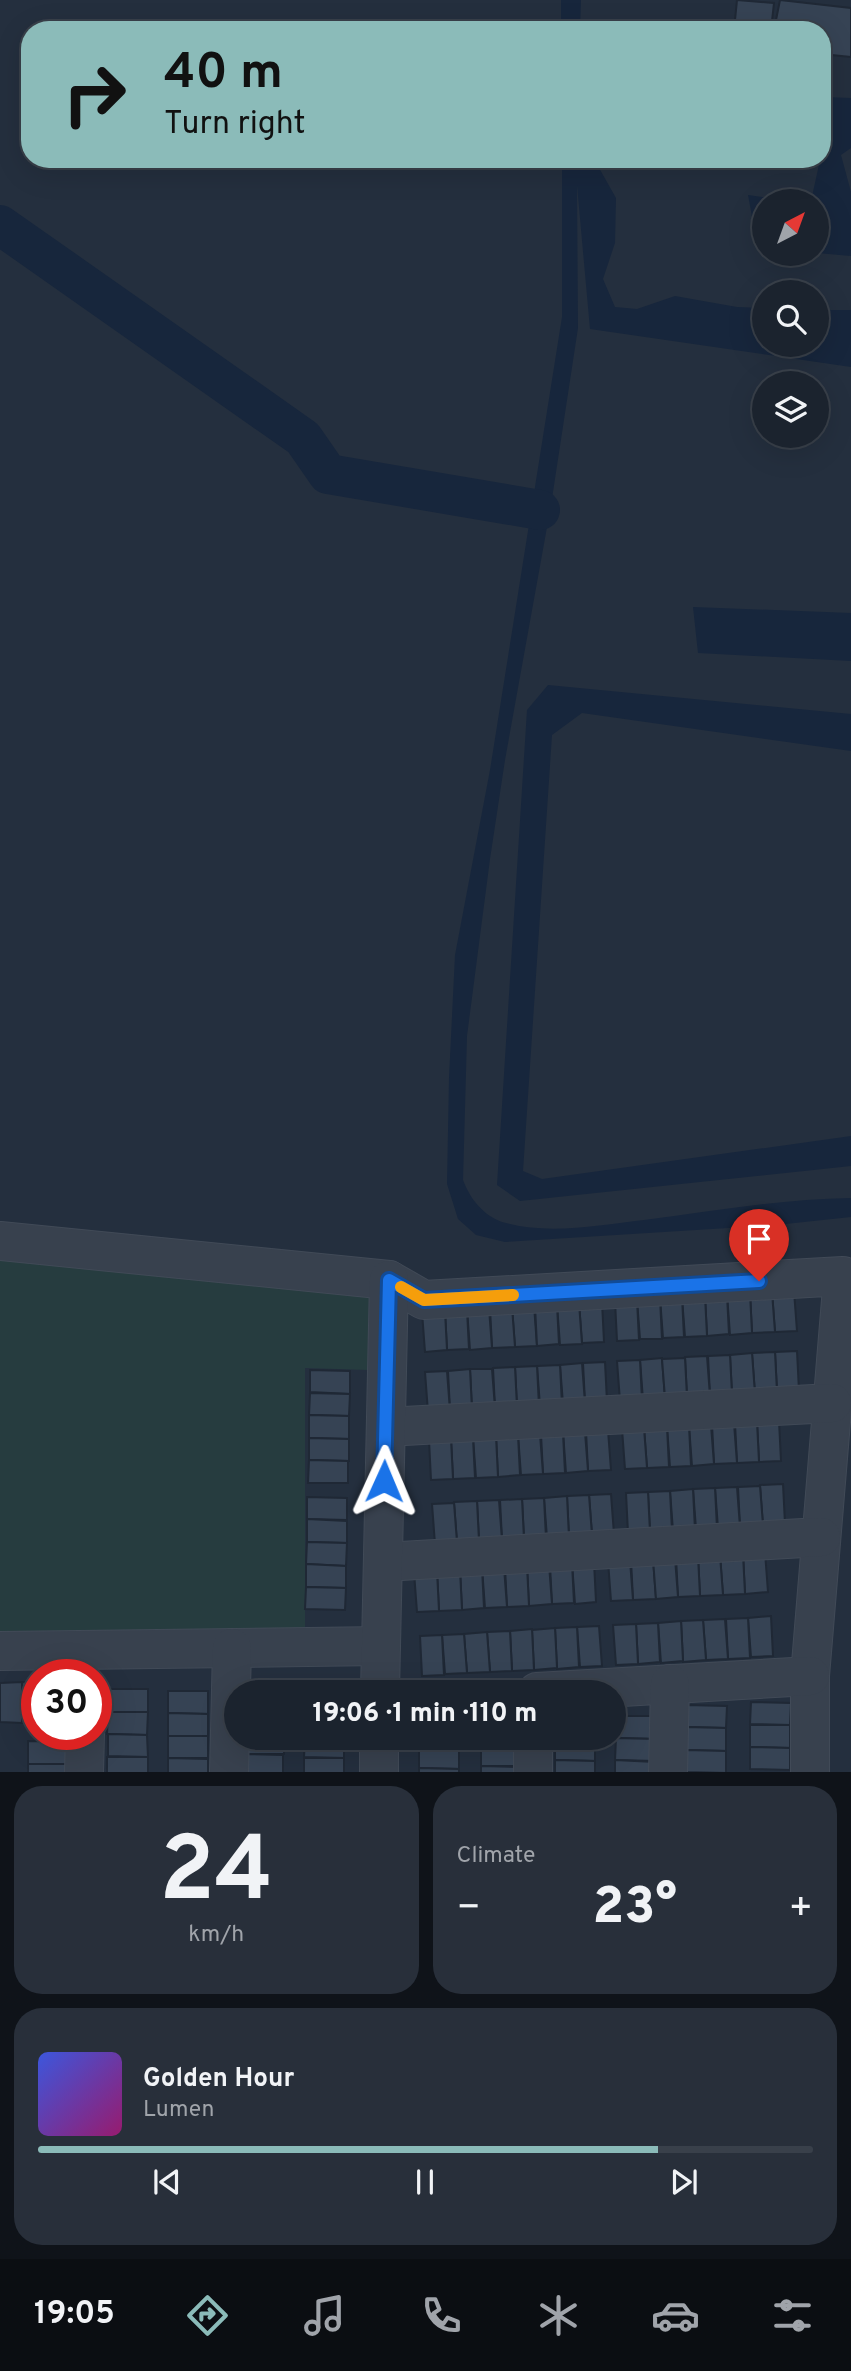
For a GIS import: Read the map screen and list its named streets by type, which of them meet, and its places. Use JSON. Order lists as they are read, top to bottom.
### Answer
{
  "north": "top right",
  "page": {
    "turn": ["40 m", "Turn right"],
    "limit": "30",
    "trip": "19:06 · 1 min · 110 m",
    "tile": [
      ["24", "km/h"],
      "Climate"
    ],
    "heat": ["−", "23°", "+"],
    "song": ["Golden Hour", "Lumen"],
    "tabs": "19:05"
  }
}
